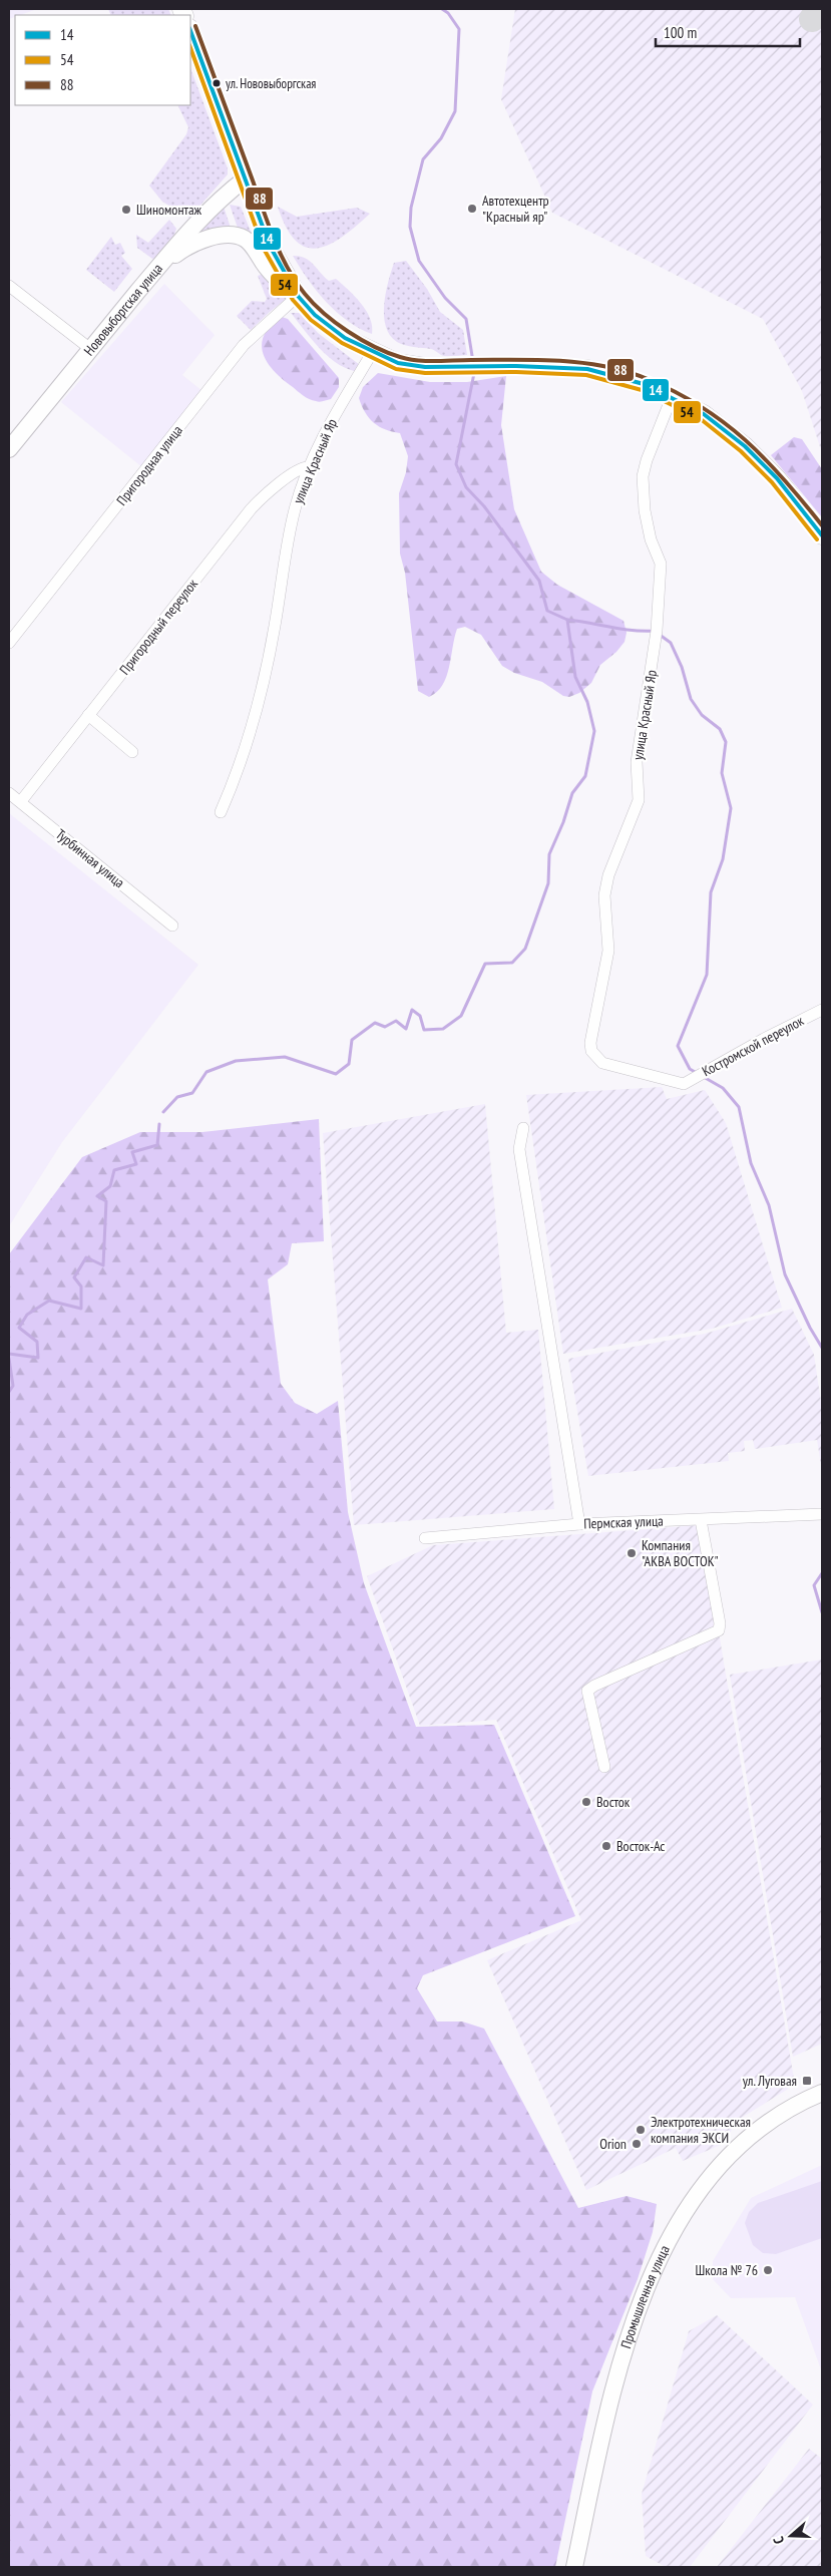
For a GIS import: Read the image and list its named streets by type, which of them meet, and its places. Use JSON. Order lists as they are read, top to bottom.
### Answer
{
  "streets": {
    "street": [
      "Нововыборгская улица",
      "улица Красный Яр",
      "Пригородная улица",
      "Пригородный переулок",
      "Турбинная улица",
      "Костромской переулок",
      "Пермская улица",
      "Промышленная улица"
    ]
  },
  "crossings": [
    ["улица Красный Яр", "Пригородный переулок"],
    ["улица Красный Яр", "Костромской переулок"],
    ["Пригородный переулок", "Турбинная улица"]
  ],
  "places": {
    "other": [
      "ул. Нововыборгская",
      "Автотехцентр \"Красный яр\"",
      "Шиномонтаж",
      "Компания \"АКВА ВОСТОК\"",
      "Восток",
      "Восток-Ас",
      "Электротехническая компания ЭКСИ",
      "Orion",
      "Школа № 76"
    ],
    "transit": ["ул. Луговая"]
  },
  "lines": ["transit line 88", "transit line 14", "transit line 54"],
  "legend": ["14", "54", "88"],
  "scale_bar": "100 m",
  "north": "left"
}
